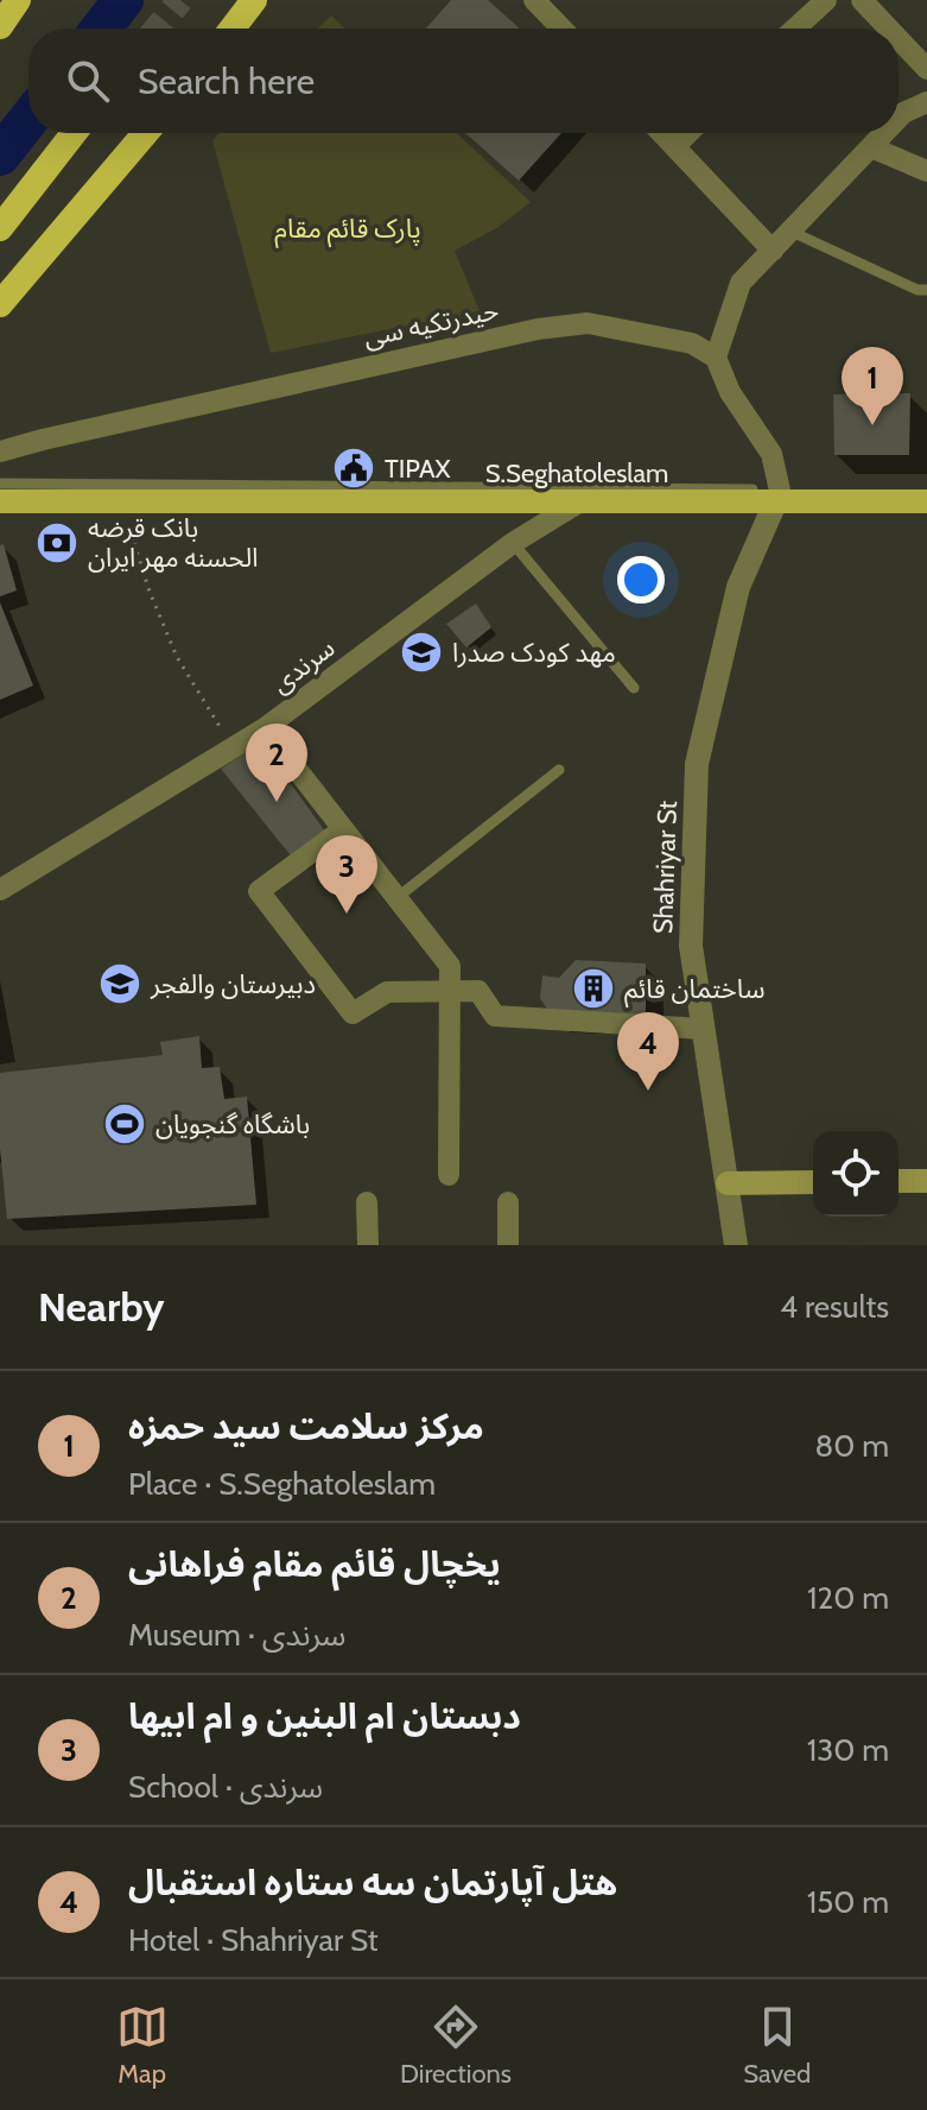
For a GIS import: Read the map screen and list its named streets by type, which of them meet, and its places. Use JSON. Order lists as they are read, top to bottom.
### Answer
{
  "streets": {
    "main road": ["S.Seghatoleslam"],
    "street": ["حیدرتکیه سی", "سرندی", "Shahriyar St"]
  },
  "crossings": [
    ["S.Seghatoleslam", "سرندی"],
    ["S.Seghatoleslam", "Shahriyar St"]
  ],
  "parks": ["پارک قائم مقام"],
  "places": {
    "public building": ["TIPAX"],
    "bank": ["بانک قرضه الحسنه مهر ایران"],
    "school or university": ["مهد کودک صدرا", "دبیرستان والفجر"],
    "building": ["ساختمان قائم"],
    "sports": ["باشگاه گنجویان"]
  },
  "page": {
    "search": "Search here",
    "pins": [
      "1",
      "2",
      "3",
      "4"
    ],
    "heading": ["Nearby", "4 results"],
    "list": [
      {
        "mark": "1",
        "name": "مرکز سلامت سید حمزه",
        "note": "Place · S.Seghatoleslam",
        "value": "80 m"
      },
      {
        "mark": "2",
        "name": "یخچال قائم مقام فراهانی",
        "note": "Museum · سرندی",
        "value": "120 m"
      },
      {
        "mark": "3",
        "name": "دبستان ام البنین و ام ابیها",
        "note": "School · سرندی",
        "value": "130 m"
      },
      {
        "mark": "4",
        "name": "هتل آپارتمان سه ستاره استقبال",
        "note": "Hotel · Shahriyar St",
        "value": "150 m"
      }
    ],
    "nav": ["Map", "Directions", "Saved"]
  }
}
